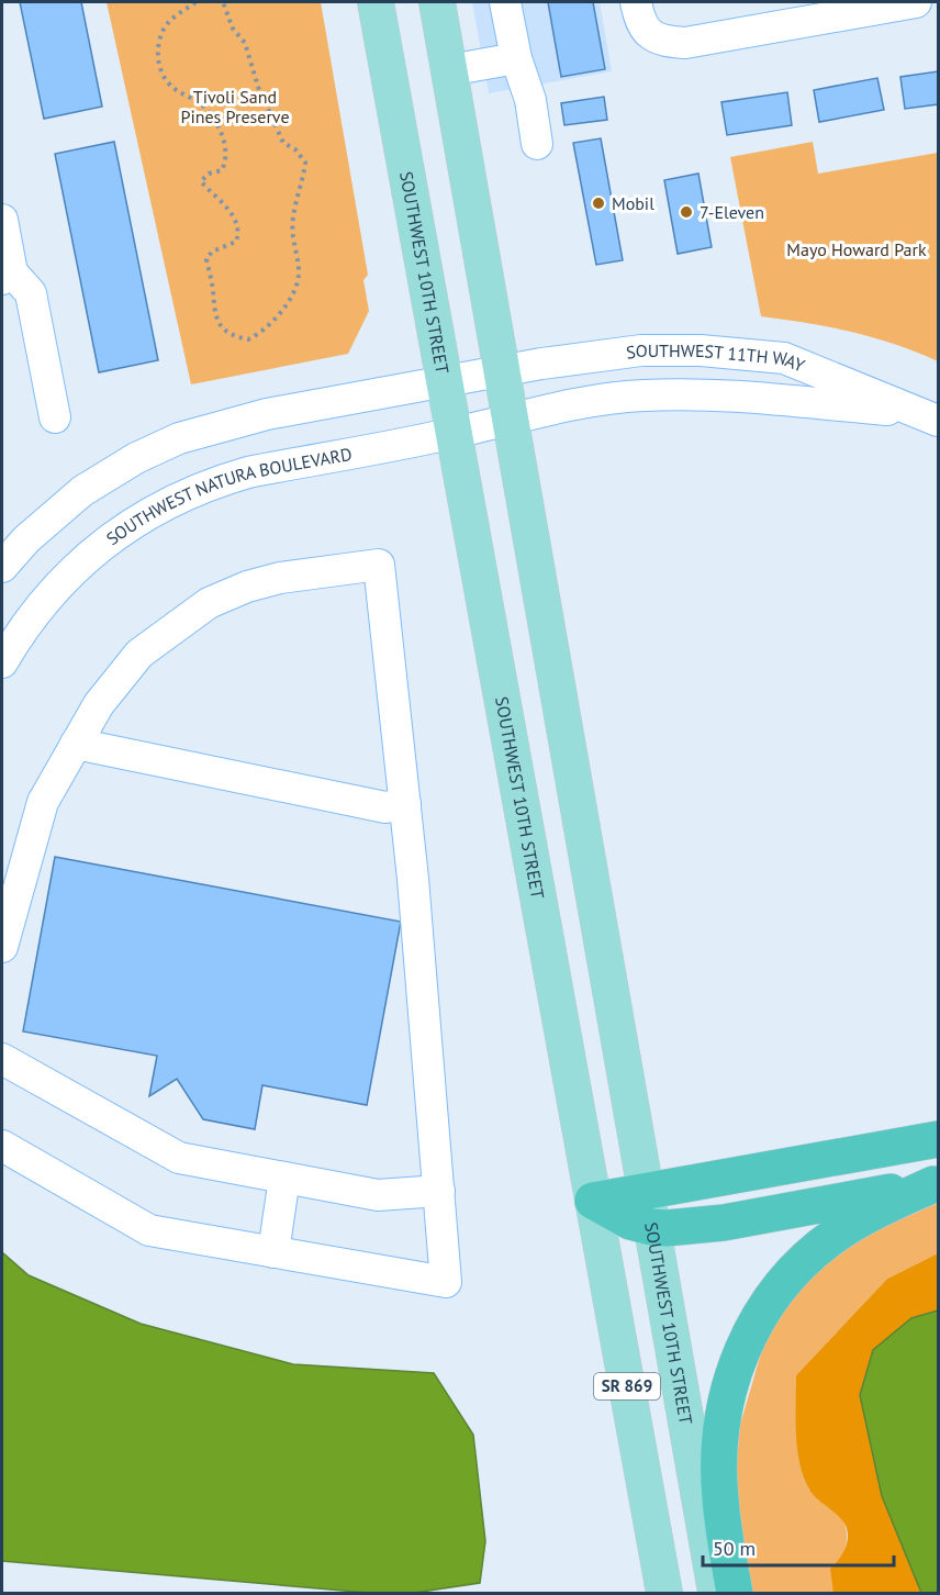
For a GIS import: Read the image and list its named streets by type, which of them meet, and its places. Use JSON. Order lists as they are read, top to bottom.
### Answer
{
  "streets": {
    "main road": ["SOUTHWEST 10TH STREET", "SR 869"],
    "street": ["SOUTHWEST 11TH WAY", "SOUTHWEST NATURA BOULEVARD"]
  },
  "crossings": [
    ["SOUTHWEST 10TH STREET", "SOUTHWEST 11TH WAY"],
    ["SOUTHWEST 10TH STREET", "SOUTHWEST NATURA BOULEVARD"],
    ["SOUTHWEST 11TH WAY", "SOUTHWEST NATURA BOULEVARD"]
  ],
  "parks": ["Tivoli Sand Pines Preserve", "Mayo Howard Park"],
  "places": ["Mobil", "7-Eleven"],
  "scale_bar": "50 m"
}
